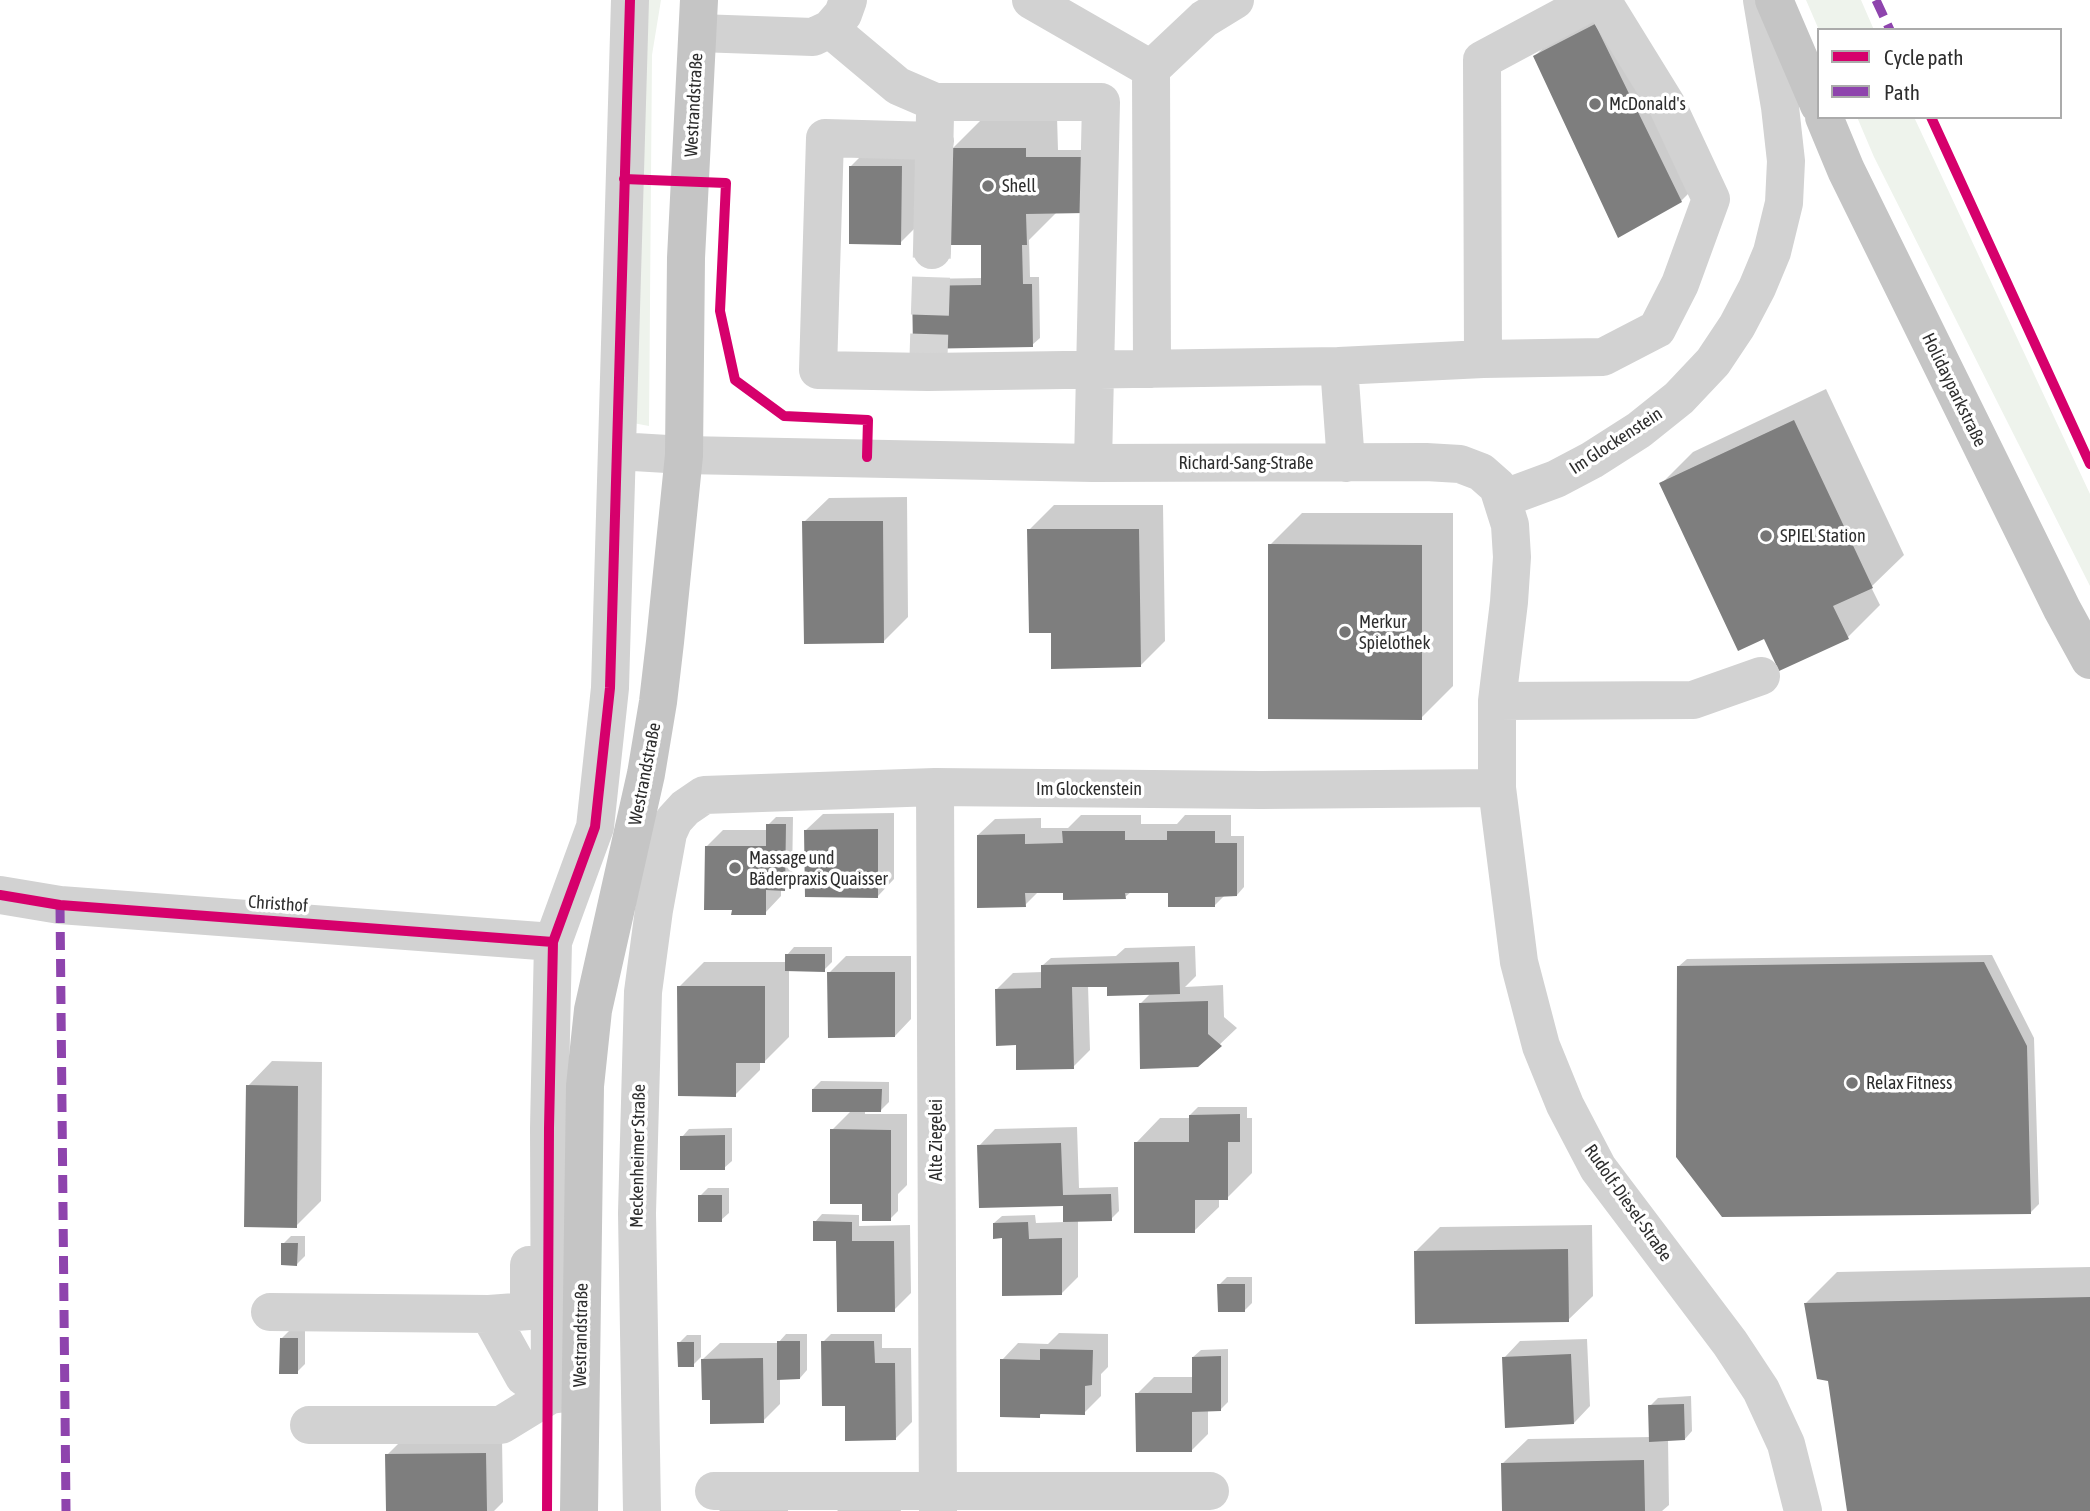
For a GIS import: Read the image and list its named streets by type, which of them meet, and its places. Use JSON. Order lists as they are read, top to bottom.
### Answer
{
  "streets": {
    "main road": ["Westrandstraße", "Holidayparkstraße"],
    "street": [
      "Im Glockenstein",
      "Richard-Sang-Straße",
      "Christhof",
      "Alte Ziegelei",
      "Meckenheimer Straße",
      "Rudolf-Diesel-Straße"
    ]
  },
  "crossings": [
    ["Westrandstraße", "Richard-Sang-Straße"],
    ["Im Glockenstein", "Richard-Sang-Straße"],
    ["Im Glockenstein", "Alte Ziegelei"],
    ["Im Glockenstein", "Meckenheimer Straße"],
    ["Im Glockenstein", "Rudolf-Diesel-Straße"],
    ["Richard-Sang-Straße", "Rudolf-Diesel-Straße"]
  ],
  "places": [
    "McDonald's",
    "Shell",
    "SPIEL Station",
    "Merkur Spielothek",
    "Massage und Bäderpraxis Quaisser",
    "Relax Fitness"
  ],
  "legend": ["Cycle path", "Path"]
}
